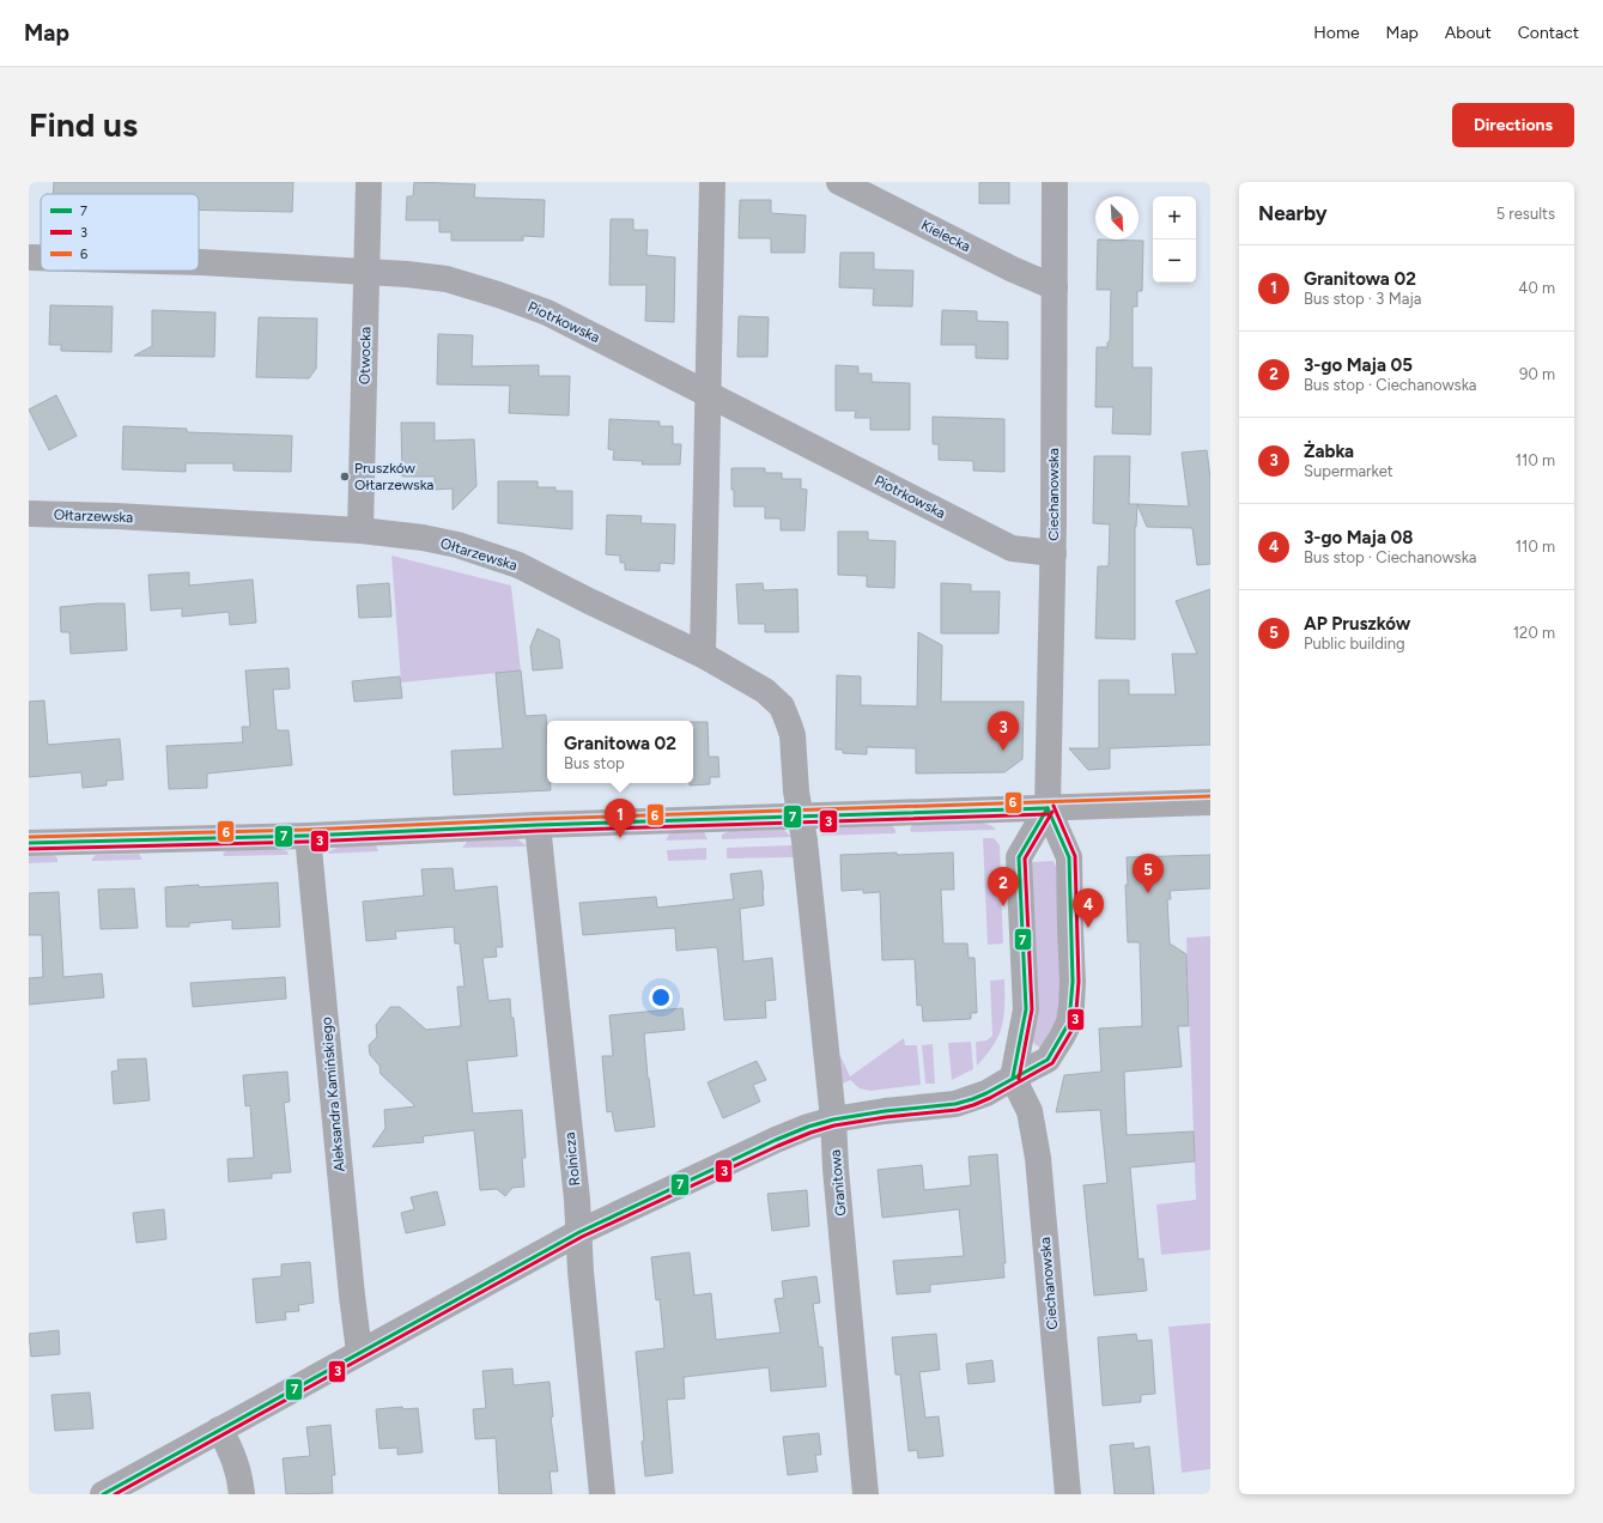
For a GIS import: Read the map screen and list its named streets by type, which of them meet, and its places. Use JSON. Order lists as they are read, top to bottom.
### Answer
{
  "streets": {
    "street": [
      "Kielecka",
      "Piotrkowska",
      "Otwocka",
      "Ciechanowska",
      "Ołtarzewska",
      "Aleksandra Kamińskiego",
      "Rolnicza",
      "Granitowa"
    ]
  },
  "crossings": [
    ["Kielecka", "Ciechanowska"],
    ["Piotrkowska", "Otwocka"],
    ["Piotrkowska", "Ciechanowska"],
    ["Otwocka", "Ołtarzewska"],
    ["Ołtarzewska", "Granitowa"]
  ],
  "places": ["Pruszków Ołtarzewska"],
  "lines": ["transit line 6", "transit line 3", "transit line 7"],
  "legend": ["7", "3", "6"],
  "north": "bottom right",
  "page": {
    "header": "Map",
    "nav": [
      "Home",
      "Map",
      "About",
      "Contact"
    ],
    "buttons": "Directions",
    "title": "Find us",
    "heading": ["Nearby", "5 results"],
    "map_buttons": ["+", "−"],
    "list": [
      {
        "mark": "1",
        "name": "Granitowa 02",
        "note": "Bus stop · 3 Maja",
        "value": "40 m"
      },
      {
        "mark": "2",
        "name": "3-go Maja 05",
        "note": "Bus stop · Ciechanowska",
        "value": "90 m"
      },
      {
        "mark": "3",
        "name": "Żabka",
        "note": "Supermarket",
        "value": "110 m"
      },
      {
        "mark": "4",
        "name": "3-go Maja 08",
        "note": "Bus stop · Ciechanowska",
        "value": "110 m"
      },
      {
        "mark": "5",
        "name": "AP Pruszków",
        "note": "Public building",
        "value": "120 m"
      }
    ],
    "pins": [
      "3",
      "1",
      "5",
      "2",
      "4"
    ],
    "popup": ["Granitowa 02", "Bus stop"]
  }
}
